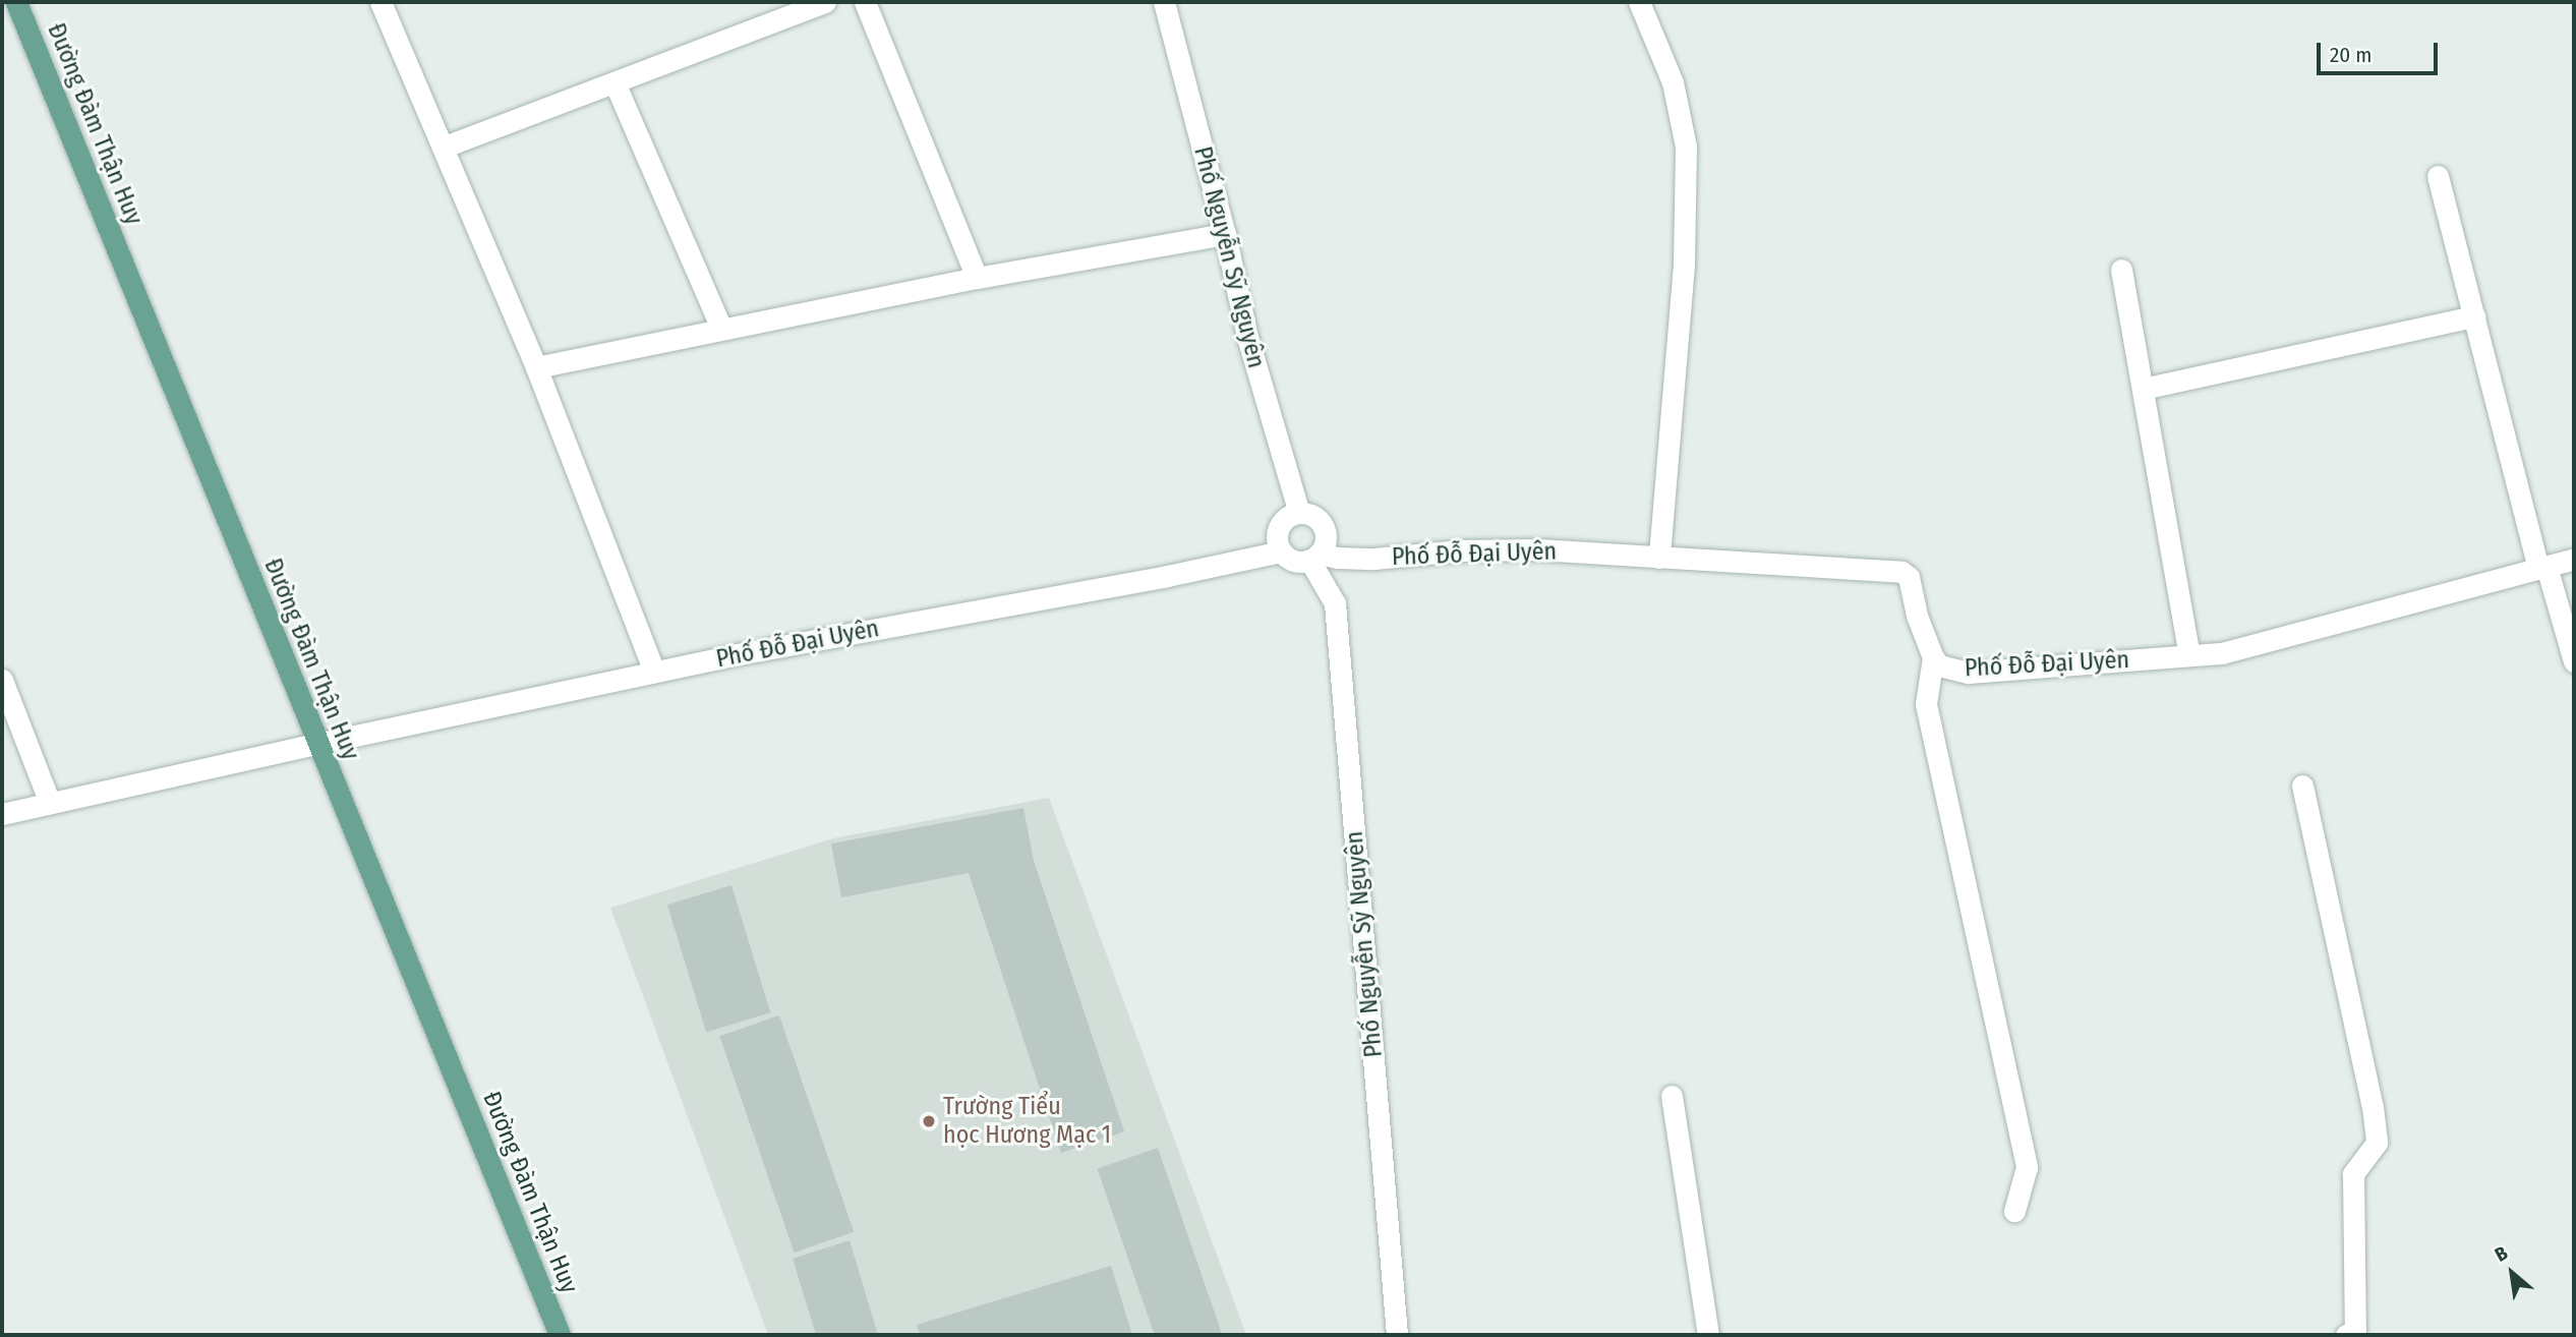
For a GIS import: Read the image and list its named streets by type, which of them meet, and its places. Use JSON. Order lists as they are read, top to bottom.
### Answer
{
  "streets": {
    "main road": ["Đường Đàm Thận Huy"],
    "street": ["Phố Nguyễn Sỹ Nguyên", "Phố Đỗ Đại Uyên"]
  },
  "crossings": [
    ["Đường Đàm Thận Huy", "Phố Đỗ Đại Uyên"],
    ["Phố Nguyễn Sỹ Nguyên", "Phố Đỗ Đại Uyên"]
  ],
  "places": ["Trường Tiểu học Hương Mạc 1"],
  "scale_bar": "20 m",
  "north": "top left"
}
